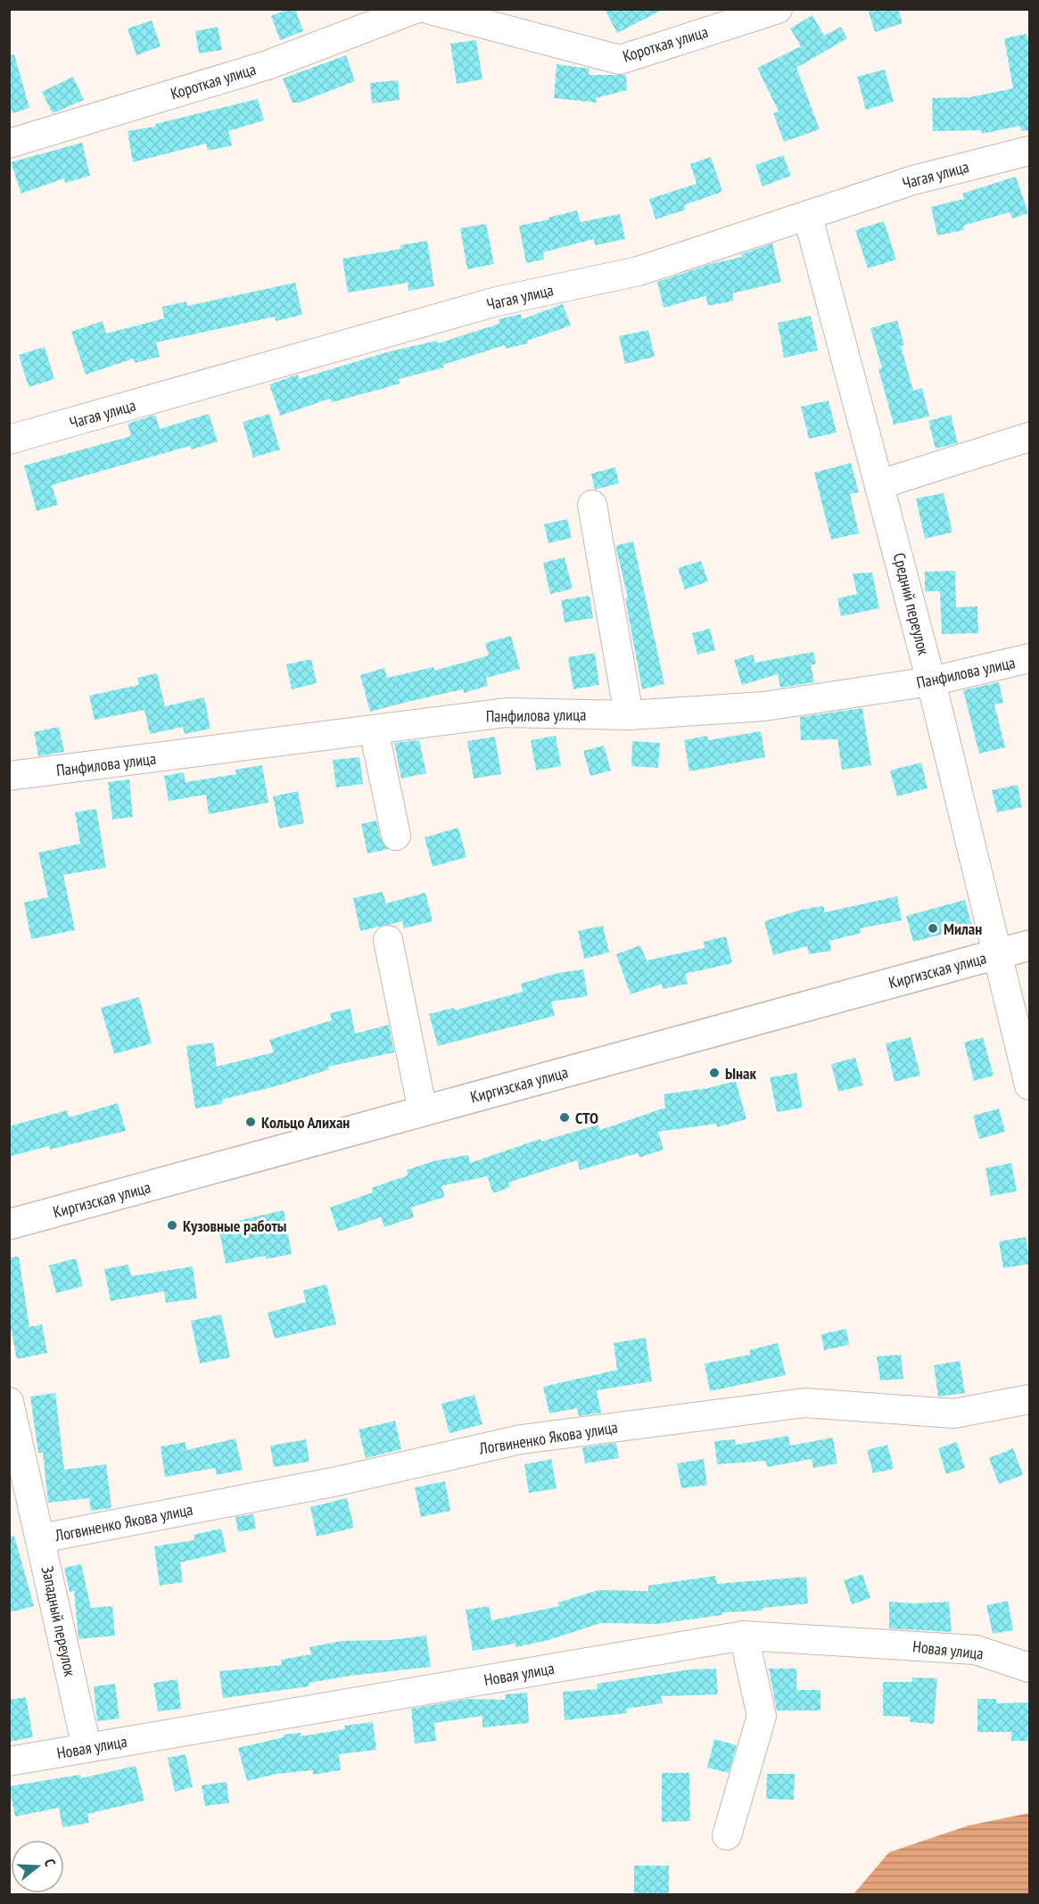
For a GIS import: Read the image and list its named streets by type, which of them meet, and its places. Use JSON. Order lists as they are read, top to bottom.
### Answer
{
  "streets": {
    "main road": ["Киргизская улица"],
    "street": [
      "Короткая улица",
      "Чагая улица",
      "Средний переулок",
      "Панфилова улица",
      "Логвиненко Якова улица",
      "Западный переулок",
      "Новая улица"
    ]
  },
  "crossings": [
    ["Чагая улица", "Средний переулок"],
    ["Средний переулок", "Панфилова улица"],
    ["Средний переулок", "Киргизская улица"],
    ["Логвиненко Якова улица", "Западный переулок"],
    ["Западный переулок", "Новая улица"]
  ],
  "places": [
    "Милан",
    "Ынак",
    "СТО",
    "Кольцо Алихан",
    "Кузовные работы"
  ],
  "north": "right"
}
